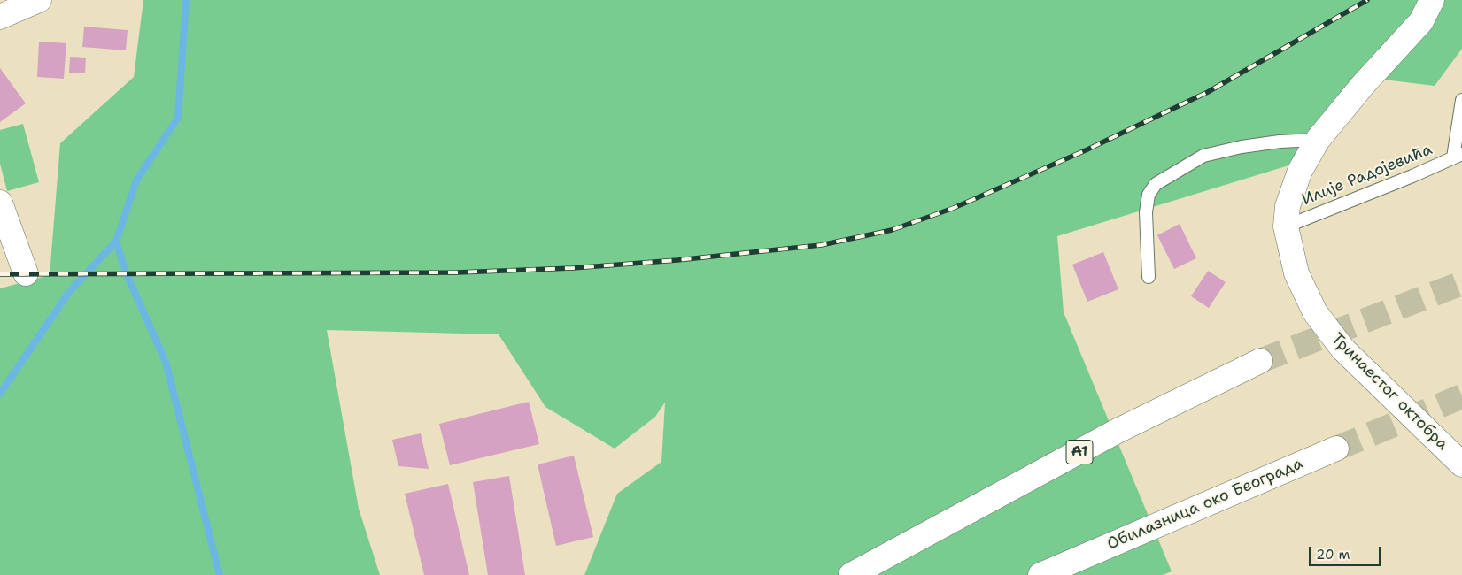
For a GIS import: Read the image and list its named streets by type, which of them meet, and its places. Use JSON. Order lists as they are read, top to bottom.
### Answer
{
  "streets": {
    "main road": ["Тринаестог октобра", "A1", "Обилазница око Београда"],
    "lane": ["Илије Радојевића"]
  },
  "crossings": [
    ["Илије Радојевића", "Тринаестог октобра"]
  ],
  "scale_bar": "20 m"
}
